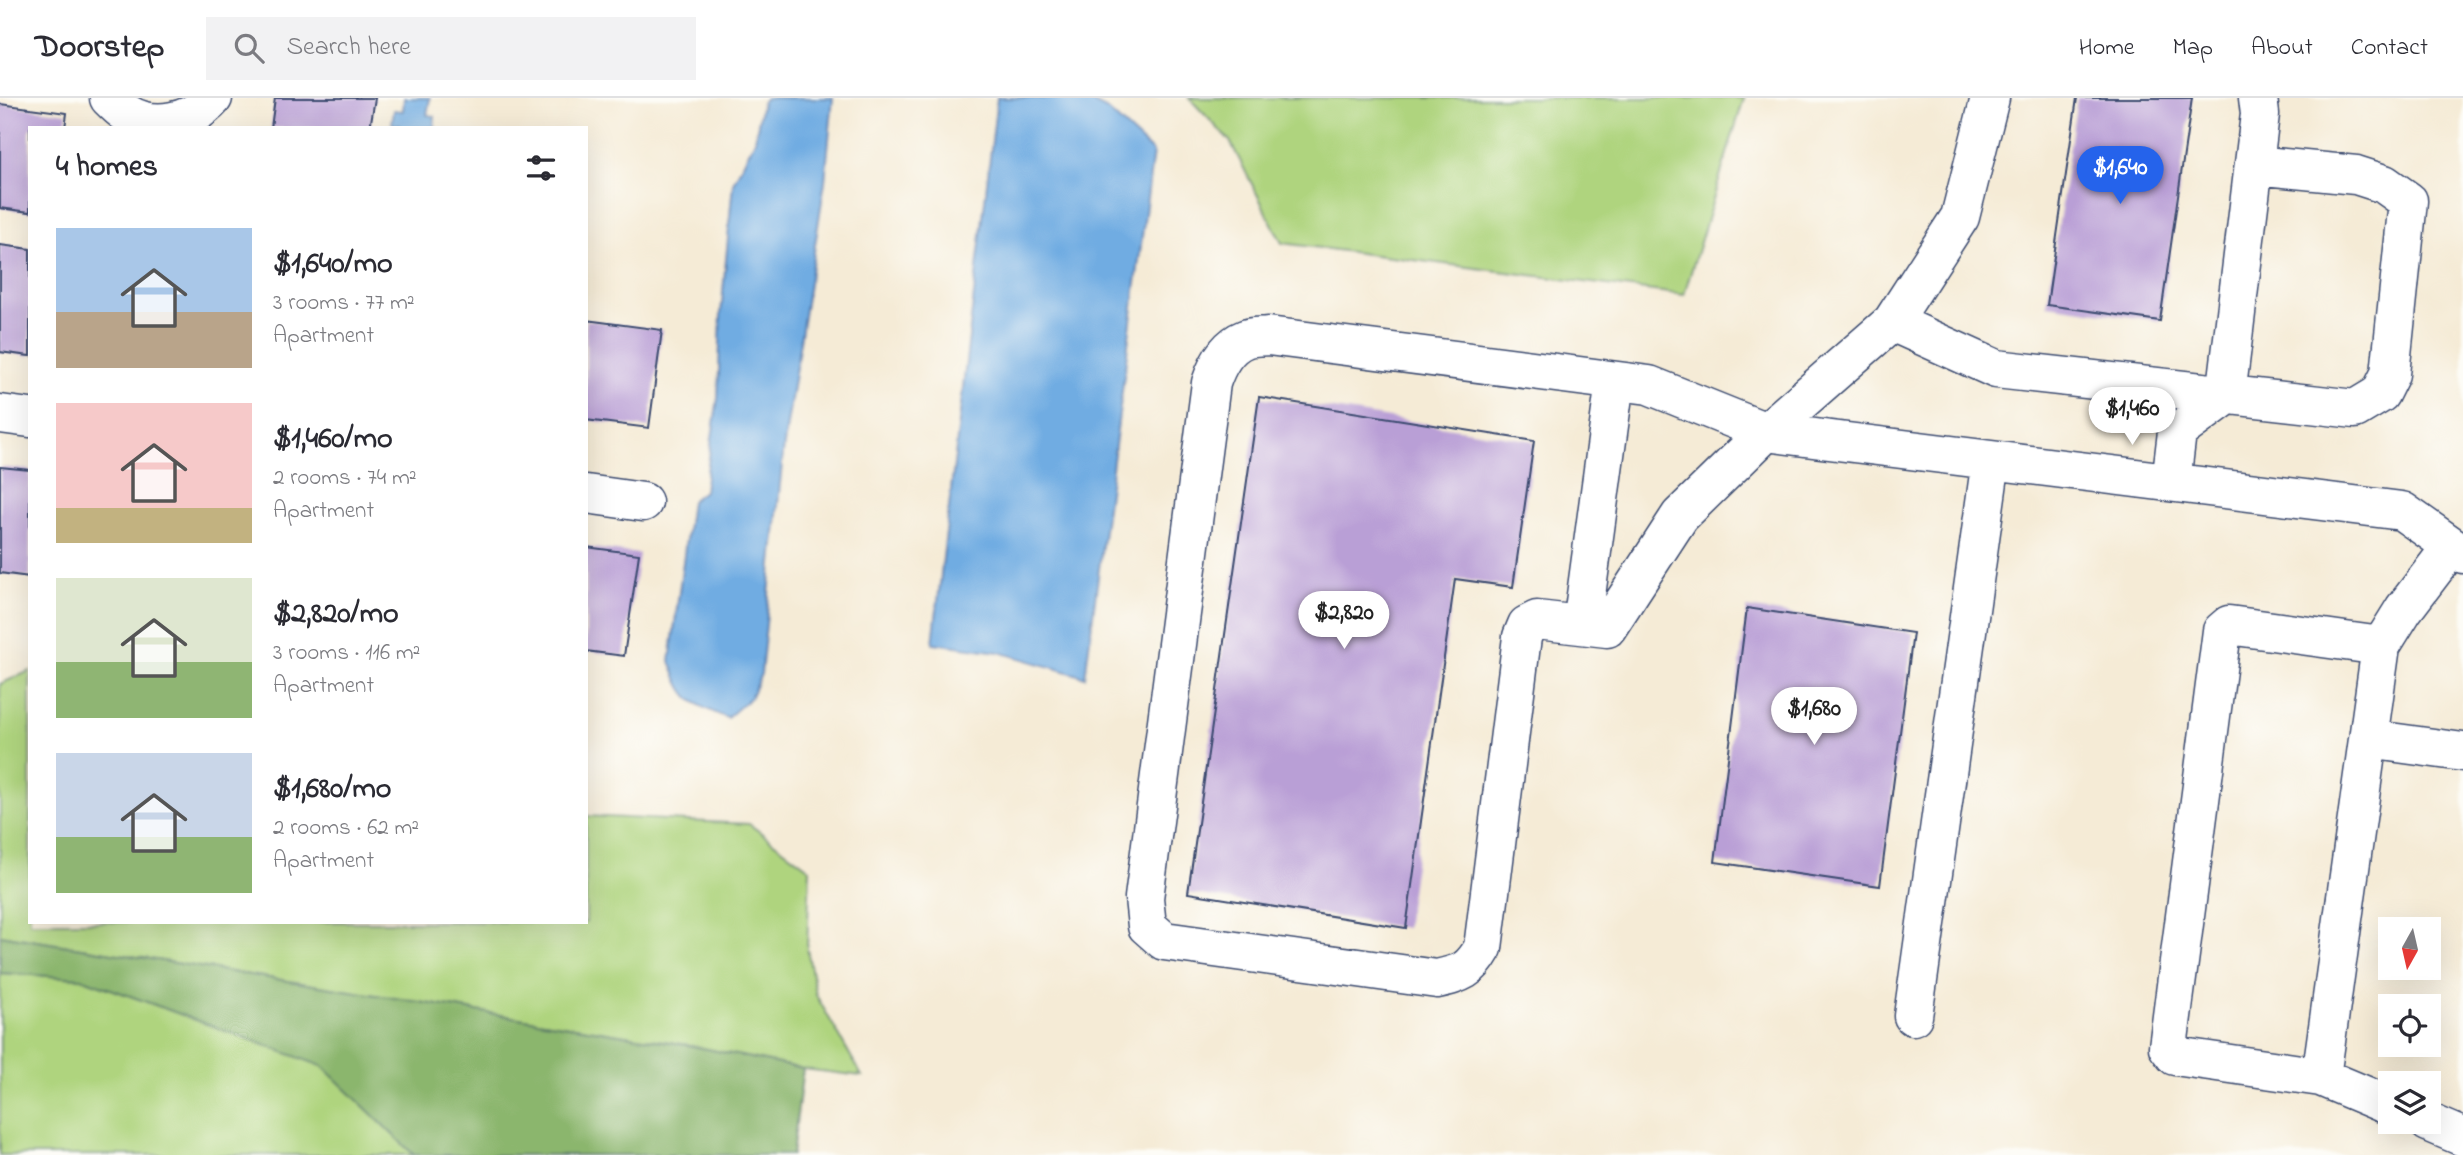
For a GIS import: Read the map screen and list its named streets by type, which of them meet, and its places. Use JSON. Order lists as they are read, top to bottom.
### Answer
{
  "north": "bottom",
  "page": {
    "header": "Doorstep",
    "search": "Search here",
    "nav": [
      "Home",
      "Map",
      "About",
      "Contact"
    ],
    "heading": "4 homes",
    "price": [
      "$1,640",
      "$1,460",
      "$2,820",
      "$1,680"
    ],
    "list": [
      {
        "name": "$1,640/mo",
        "note": "3 rooms · 77 m² · Apartment"
      },
      {
        "name": "$1,460/mo",
        "note": "2 rooms · 74 m² · Apartment"
      },
      {
        "name": "$2,820/mo",
        "note": "3 rooms · 116 m² · Apartment"
      },
      {
        "name": "$1,680/mo",
        "note": "2 rooms · 62 m² · Apartment"
      }
    ]
  }
}
